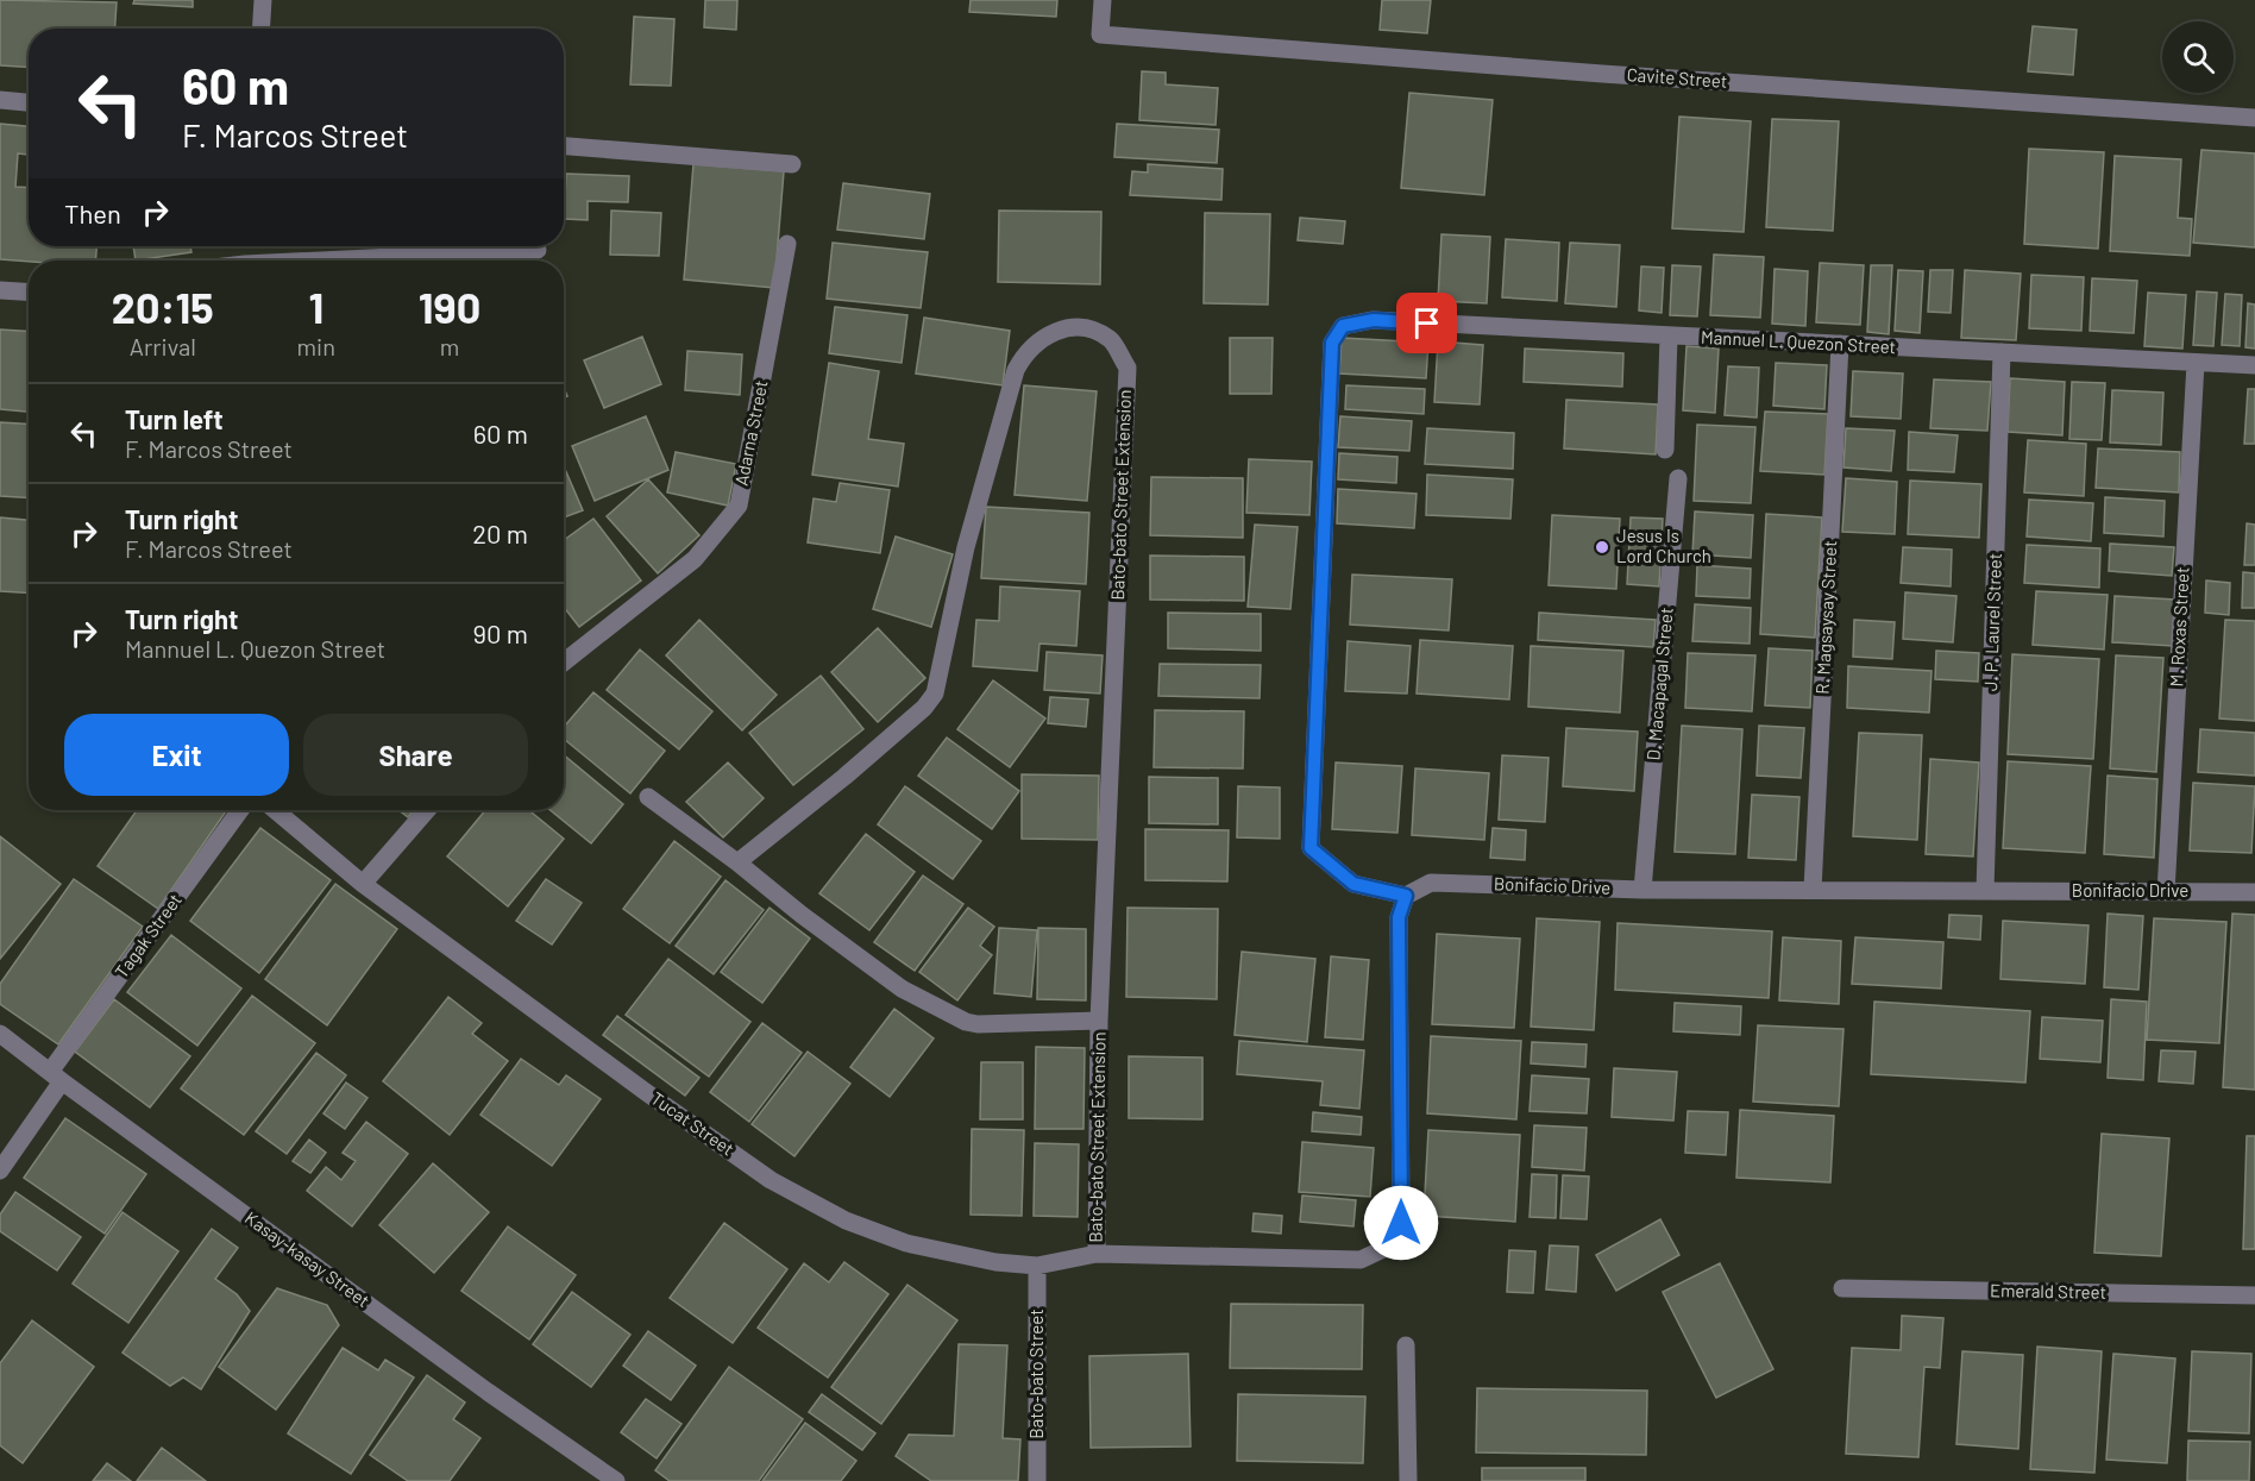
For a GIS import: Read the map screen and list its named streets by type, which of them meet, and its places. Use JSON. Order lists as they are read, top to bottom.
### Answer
{
  "streets": {
    "street": [
      "Cavite Street",
      "Mannuel L. Quezon Street",
      "Adarna Street",
      "Bato-bato Street Extension",
      "R. Magsaysay Street",
      "J. P. Laurel Street",
      "M. Roxas Street",
      "D. Macapagal Street",
      "Bonifacio Drive",
      "Tagak Street",
      "Tucat Street",
      "Kasay-kasay Street",
      "Emerald Street",
      "Bato-bato Street"
    ]
  },
  "crossings": [
    ["Mannuel L. Quezon Street", "R. Magsaysay Street"],
    ["Mannuel L. Quezon Street", "J. P. Laurel Street"],
    ["Mannuel L. Quezon Street", "M. Roxas Street"],
    ["Mannuel L. Quezon Street", "Bonifacio Drive"],
    ["Mannuel L. Quezon Street", "Tucat Street"],
    ["Bato-bato Street Extension", "Tucat Street"],
    ["R. Magsaysay Street", "Bonifacio Drive"],
    ["J. P. Laurel Street", "Bonifacio Drive"],
    ["M. Roxas Street", "Bonifacio Drive"],
    ["D. Macapagal Street", "Bonifacio Drive"],
    ["Bonifacio Drive", "Tucat Street"],
    ["Tagak Street", "Kasay-kasay Street"],
    ["Tucat Street", "Bato-bato Street"]
  ],
  "places": ["Jesus Is Lord Church"],
  "page": {
    "turn": ["60 m", "F. Marcos Street"],
    "then": "Then",
    "eta": [
      "20:15",
      "Arrival",
      "1",
      "min",
      "190",
      "m"
    ],
    "list": [
      {
        "name": "Turn left",
        "note": "F. Marcos Street",
        "value": "60 m"
      },
      {
        "name": "Turn right",
        "note": "F. Marcos Street",
        "value": "20 m"
      },
      {
        "name": "Turn right",
        "note": "Mannuel L. Quezon Street",
        "value": "90 m"
      }
    ],
    "buttons": ["Exit", "Share"]
  }
}
